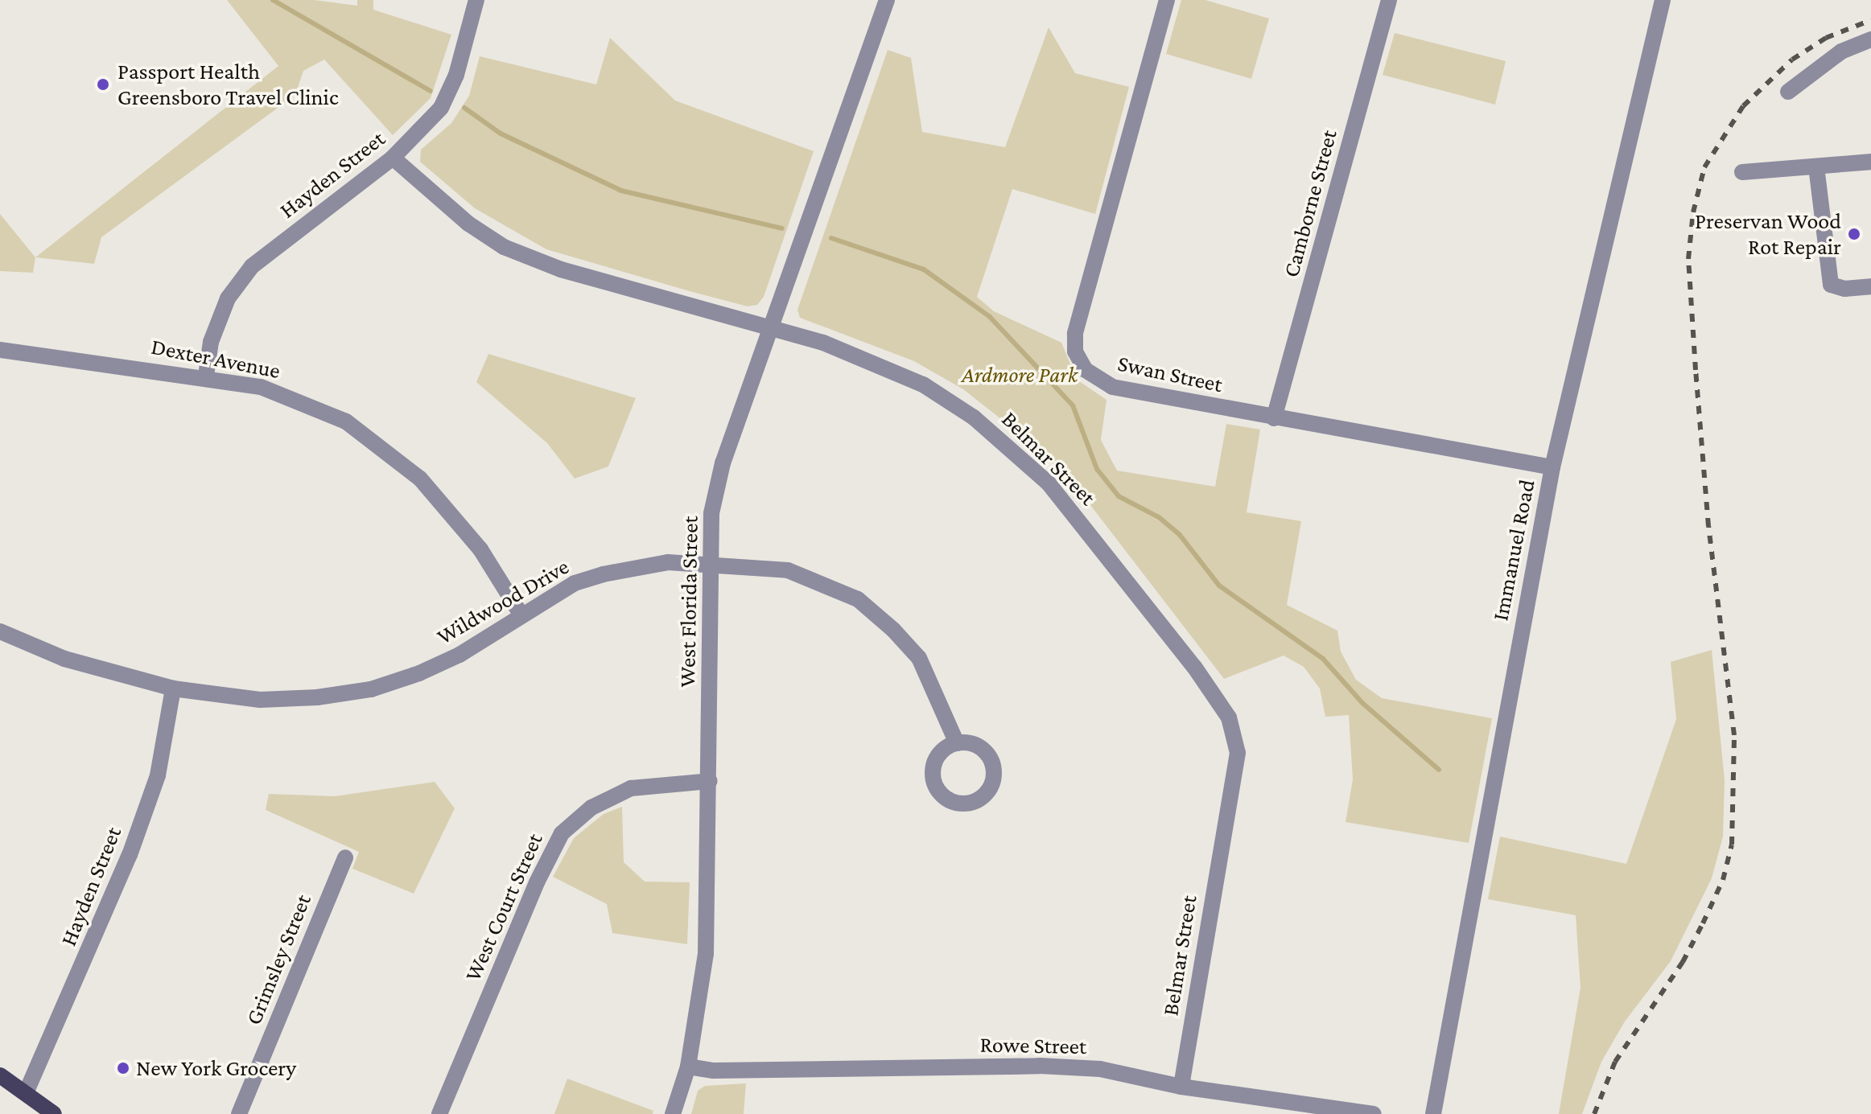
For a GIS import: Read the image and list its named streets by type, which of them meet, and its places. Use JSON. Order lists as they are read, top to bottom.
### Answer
{
  "streets": {
    "street": [
      "Hayden Street",
      "Camborne Street",
      "Dexter Avenue",
      "Swan Street",
      "Belmar Street",
      "Immanuel Road",
      "Wildwood Drive",
      "West Florida Street",
      "West Court Street",
      "Grimsley Street",
      "Rowe Street"
    ]
  },
  "crossings": [
    ["Hayden Street", "Dexter Avenue"],
    ["Hayden Street", "Belmar Street"],
    ["Hayden Street", "Wildwood Drive"],
    ["Camborne Street", "Swan Street"],
    ["Dexter Avenue", "Wildwood Drive"],
    ["Swan Street", "Immanuel Road"],
    ["Belmar Street", "West Florida Street"],
    ["Belmar Street", "Rowe Street"],
    ["Wildwood Drive", "West Florida Street"],
    ["West Florida Street", "West Court Street"],
    ["West Florida Street", "Rowe Street"]
  ],
  "parks": ["Ardmore Park"],
  "places": ["Passport Health Greensboro Travel Clinic", "Preservan Wood Rot Repair", "New York Grocery"]
}
